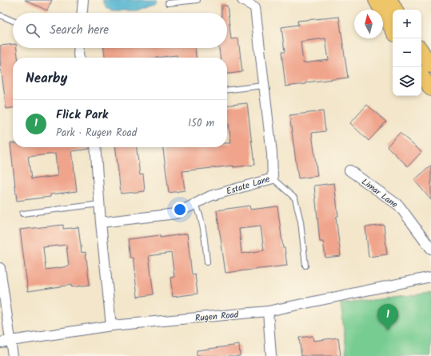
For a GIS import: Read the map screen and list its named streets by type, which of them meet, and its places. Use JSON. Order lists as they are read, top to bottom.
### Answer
{
  "streets": {
    "street": ["Estate Lane", "Limar Lane", "Rugen Road"]
  },
  "north": "top",
  "page": {
    "map_buttons": ["+", "−"],
    "search": "Search here",
    "heading": "Nearby",
    "list": [
      {
        "mark": "1",
        "name": "Flick Park",
        "note": "Park · Rugen Road",
        "value": "150 m"
      }
    ],
    "pins": "1"
  }
}
